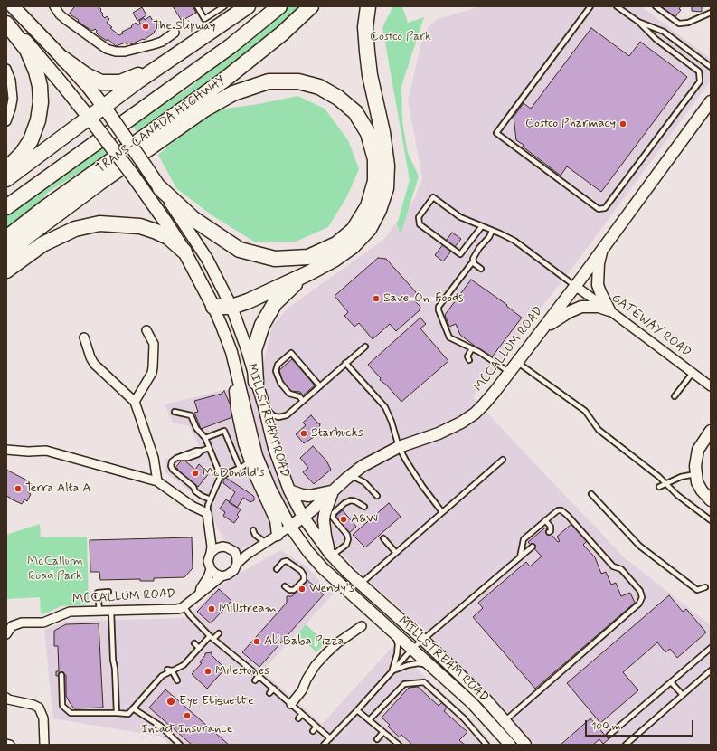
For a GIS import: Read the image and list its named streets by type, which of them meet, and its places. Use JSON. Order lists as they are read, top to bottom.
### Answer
{
  "streets": {
    "highway": ["TRANS-CANADA HIGHWAY"],
    "main road": ["MCCALLUM ROAD", "MILLSTREAM ROAD"],
    "street": ["GATEWAY ROAD"]
  },
  "crossings": [
    ["GATEWAY ROAD", "MCCALLUM ROAD"],
    ["MCCALLUM ROAD", "MILLSTREAM ROAD"]
  ],
  "parks": ["Costco Park", "McCallum Road Park"],
  "places": [
    "The Slipway",
    "Costco Pharmacy",
    "Save-On-Foods",
    "Starbucks",
    "McDonald's",
    "Terra Alta A",
    "A&W",
    "Wendy's",
    "Millstream",
    "Ali Baba Pizza",
    "Milestones",
    "Eye Etiquette",
    "Intact Insurance"
  ],
  "scale_bar": "100 m"
}
